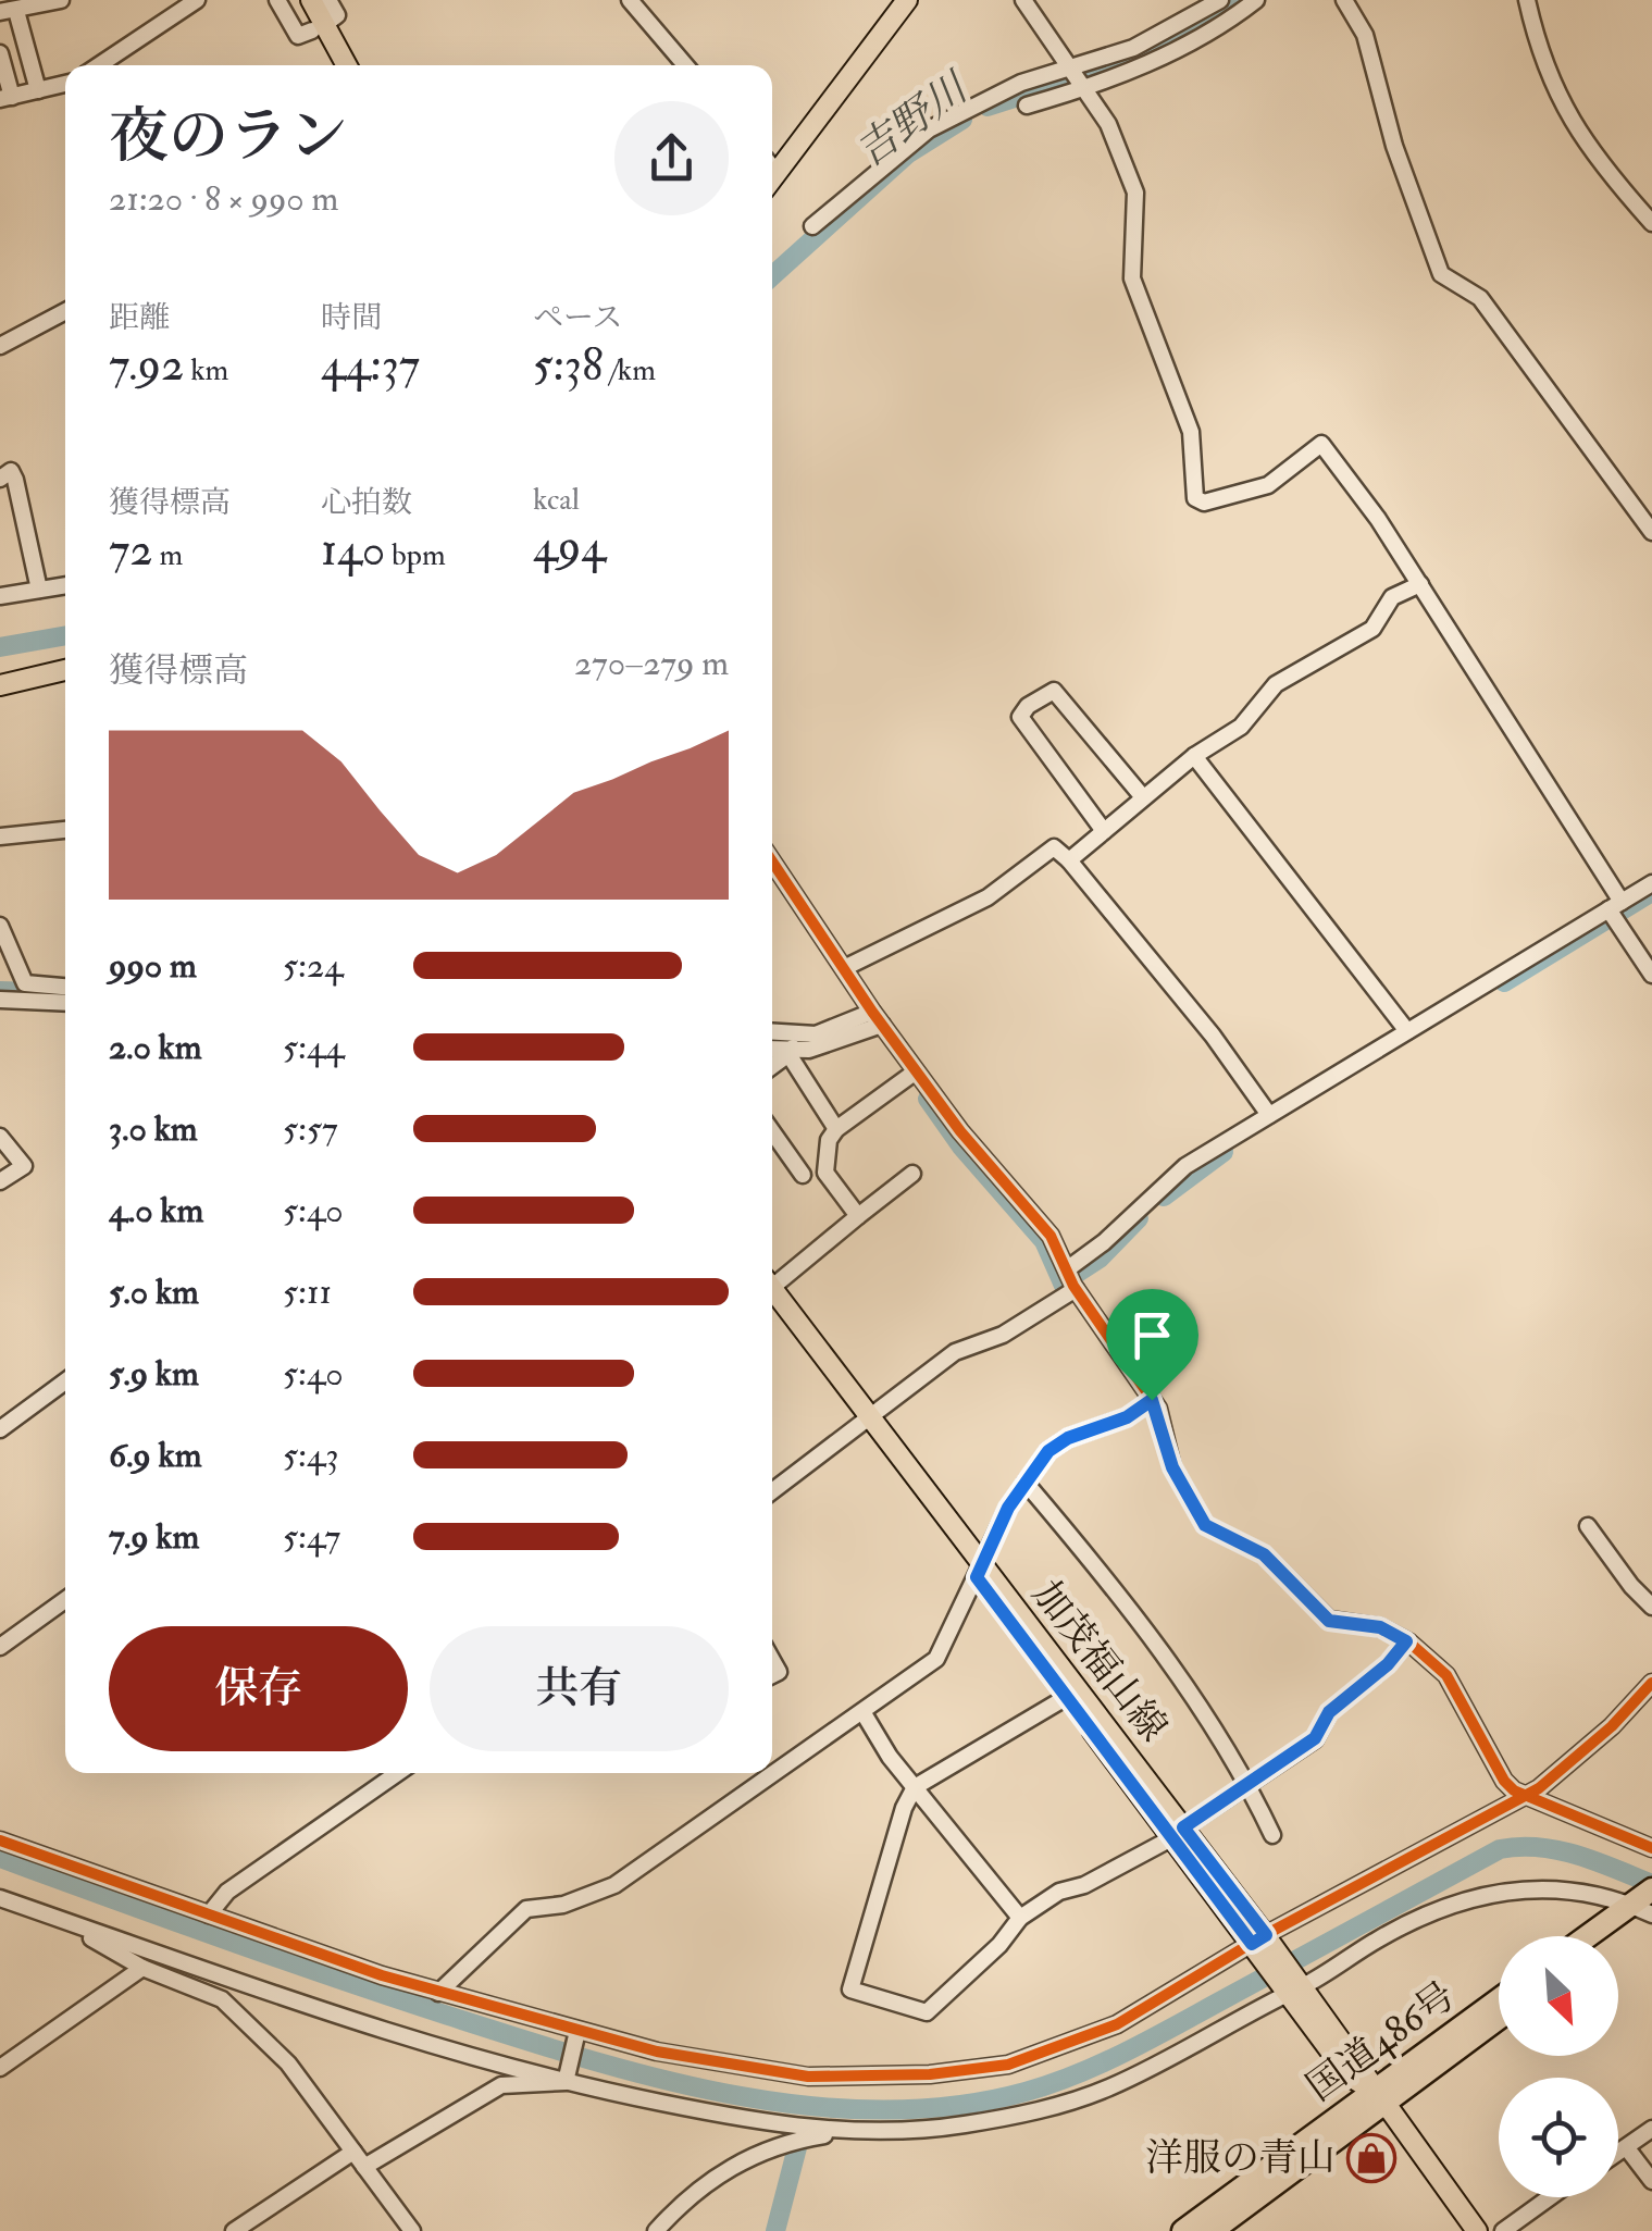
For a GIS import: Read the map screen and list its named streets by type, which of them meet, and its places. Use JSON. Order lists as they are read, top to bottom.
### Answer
{
  "streets": {
    "highway": ["国道486号"],
    "main road": ["加茂福山線"]
  },
  "crossings": [
    ["加茂福山線", "国道486号"]
  ],
  "water": ["吉野川"],
  "places": {
    "shop": ["洋服の青山"]
  },
  "north": "bottom right",
  "page": {
    "heading": ["夜のラン", "21:20 · 8 × 990 m"],
    "stats": [
      ["距離", "7.92 km"],
      ["時間", "44:37"],
      ["ペース", "5:38 /km"],
      ["獲得標高", "72 m"],
      ["心拍数", "140 bpm"],
      ["kcal", "494"]
    ],
    "chart": ["獲得標高", "270–279 m"],
    "list": [
      {
        "name": "990 m",
        "note": "5:24"
      },
      {
        "name": "2.0 km",
        "note": "5:44"
      },
      {
        "name": "3.0 km",
        "note": "5:57"
      },
      {
        "name": "4.0 km",
        "note": "5:40"
      },
      {
        "name": "5.0 km",
        "note": "5:11"
      },
      {
        "name": "5.9 km",
        "note": "5:40"
      },
      {
        "name": "6.9 km",
        "note": "5:43"
      },
      {
        "name": "7.9 km",
        "note": "5:47"
      }
    ],
    "buttons": ["保存", "共有"]
  }
}
